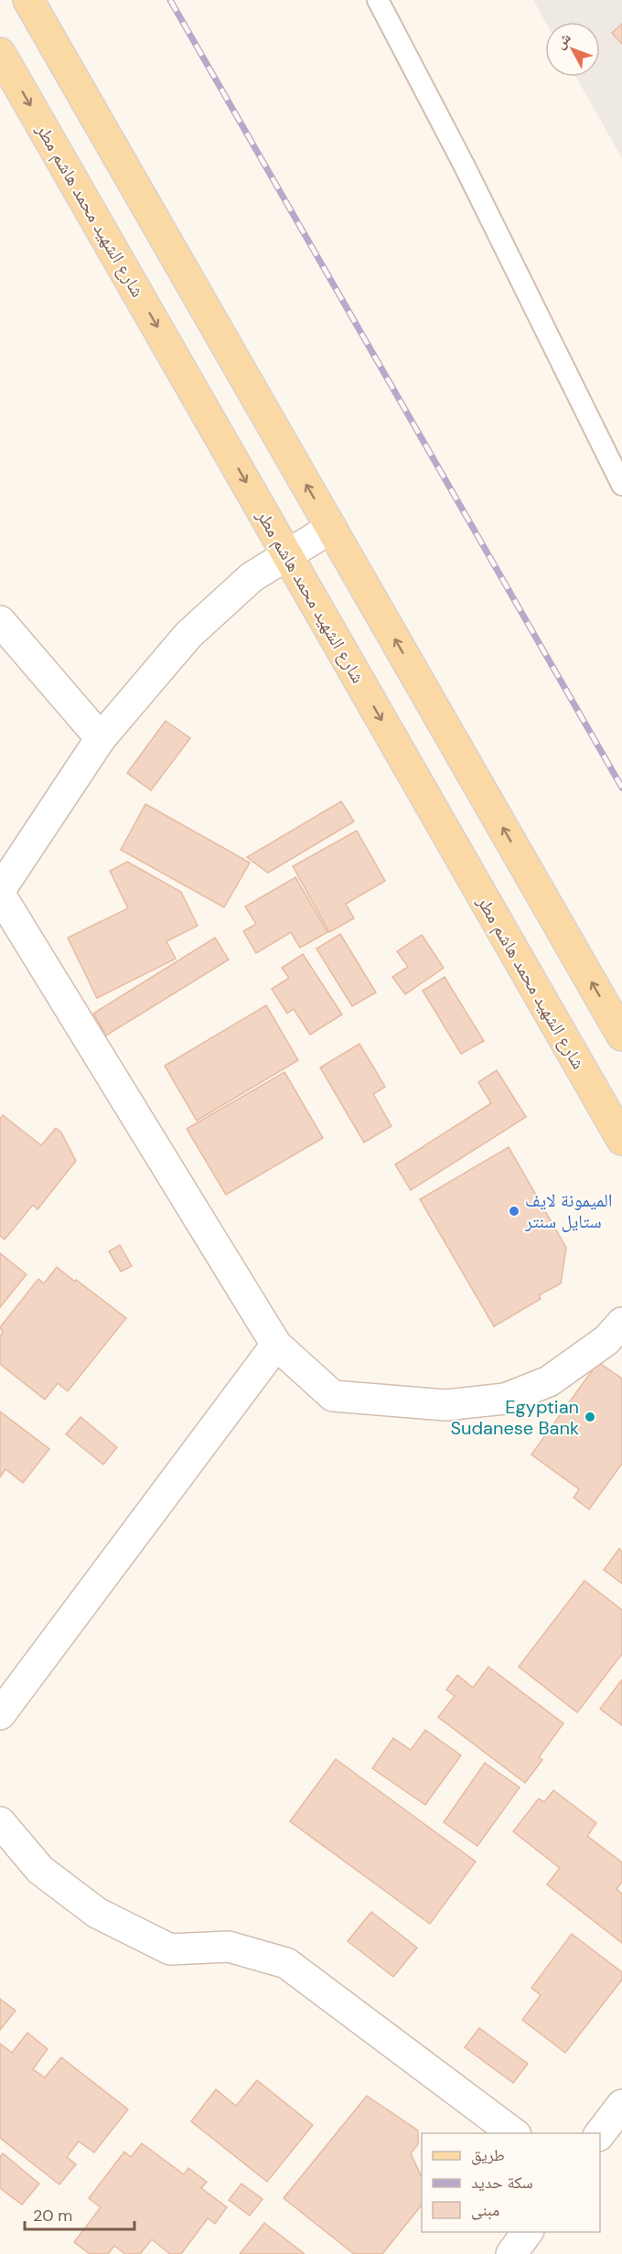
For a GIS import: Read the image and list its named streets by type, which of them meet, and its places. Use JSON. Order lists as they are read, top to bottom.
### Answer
{
  "streets": {
    "main road": ["شارع الشهيد محمد هاشم مطر"]
  },
  "places": ["الميمونة لايف ستايل سنتر", "Egyptian Sudanese Bank"],
  "legend": ["طريق", "سكة حديد", "مبنى"],
  "scale_bar": "20 m",
  "north": "top left"
}
